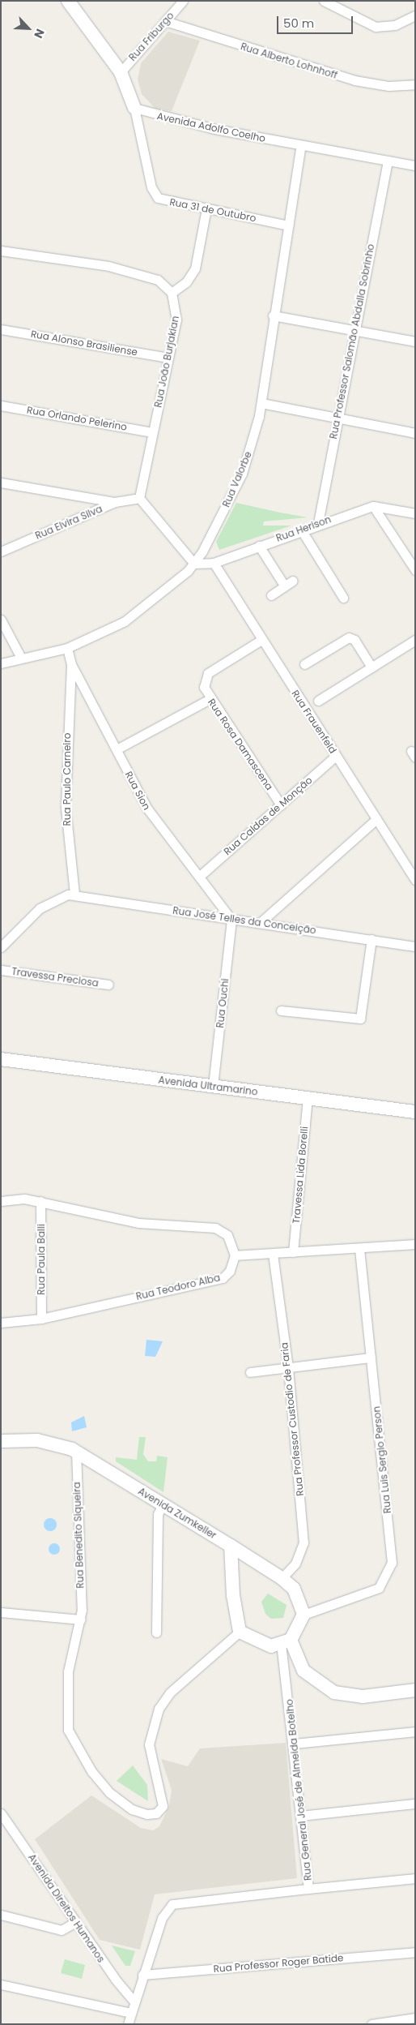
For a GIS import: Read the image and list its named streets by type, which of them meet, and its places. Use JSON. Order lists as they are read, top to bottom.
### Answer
{
  "streets": {
    "street": [
      "Rua Friburgo",
      "Rua Alberto Lohnhoff",
      "Avenida Adolfo Coelho",
      "Rua 31 de Outubro",
      "Rua Professor Salomão Abdalla Sobrinho",
      "Rua Alonso Brasiliense",
      "Rua João Burjakian",
      "Rua Orlando Pelerino",
      "Rua Valorbe",
      "Rua Elvira Silva",
      "Rua Herison",
      "Rua Frauenfeld",
      "Rua Rosa Damascena",
      "Rua Paulo Carneiro",
      "Rua Sion",
      "Rua Caldas de Monção",
      "Rua José Telles da Conceição",
      "Travessa Preciosa",
      "Rua Ouchi",
      "Avenida Ultramarino",
      "Travessa Lida Borelli",
      "Rua Paula Balli",
      "Rua Teodoro Alba",
      "Rua Professor Custodio de Faria",
      "Rua Luis Sergio Person",
      "Avenida Zumkeller",
      "Rua Benedito Siqueira",
      "Rua General José de Almeida Botelho",
      "Avenida Direitos Humanos",
      "Rua Professor Roger Batide"
    ]
  },
  "crossings": [
    ["Rua Friburgo", "Rua Alberto Lohnhoff"],
    ["Avenida Adolfo Coelho", "Rua 31 de Outubro"],
    ["Avenida Adolfo Coelho", "Rua Professor Salomão Abdalla Sobrinho"],
    ["Avenida Adolfo Coelho", "Rua Valorbe"],
    ["Rua 31 de Outubro", "Rua Valorbe"],
    ["Rua Professor Salomão Abdalla Sobrinho", "Rua Herison"],
    ["Rua Alonso Brasiliense", "Rua João Burjakian"],
    ["Rua João Burjakian", "Rua Orlando Pelerino"],
    ["Rua João Burjakian", "Rua Elvira Silva"],
    ["Rua Valorbe", "Rua Herison"],
    ["Rua Valorbe", "Rua Sion"],
    ["Rua Herison", "Rua Frauenfeld"],
    ["Rua Frauenfeld", "Rua Rosa Damascena"],
    ["Rua Frauenfeld", "Rua Caldas de Monção"],
    ["Rua Rosa Damascena", "Rua Caldas de Monção"],
    ["Rua Paulo Carneiro", "Rua Sion"],
    ["Rua Paulo Carneiro", "Rua José Telles da Conceição"],
    ["Rua Sion", "Rua Caldas de Monção"],
    ["Rua Sion", "Rua José Telles da Conceição"],
    ["Rua Sion", "Rua Ouchi"],
    ["Rua José Telles da Conceição", "Rua Ouchi"],
    ["Rua Ouchi", "Avenida Ultramarino"],
    ["Avenida Ultramarino", "Travessa Lida Borelli"],
    ["Rua Paula Balli", "Rua Teodoro Alba"],
    ["Rua Professor Custodio de Faria", "Avenida Zumkeller"],
    ["Rua Luis Sergio Person", "Avenida Zumkeller"],
    ["Avenida Zumkeller", "Rua Benedito Siqueira"],
    ["Rua General José de Almeida Botelho", "Avenida Direitos Humanos"],
    ["Rua General José de Almeida Botelho", "Rua Professor Roger Batide"]
  ],
  "scale_bar": "50 m",
  "north": "bottom right"
}
